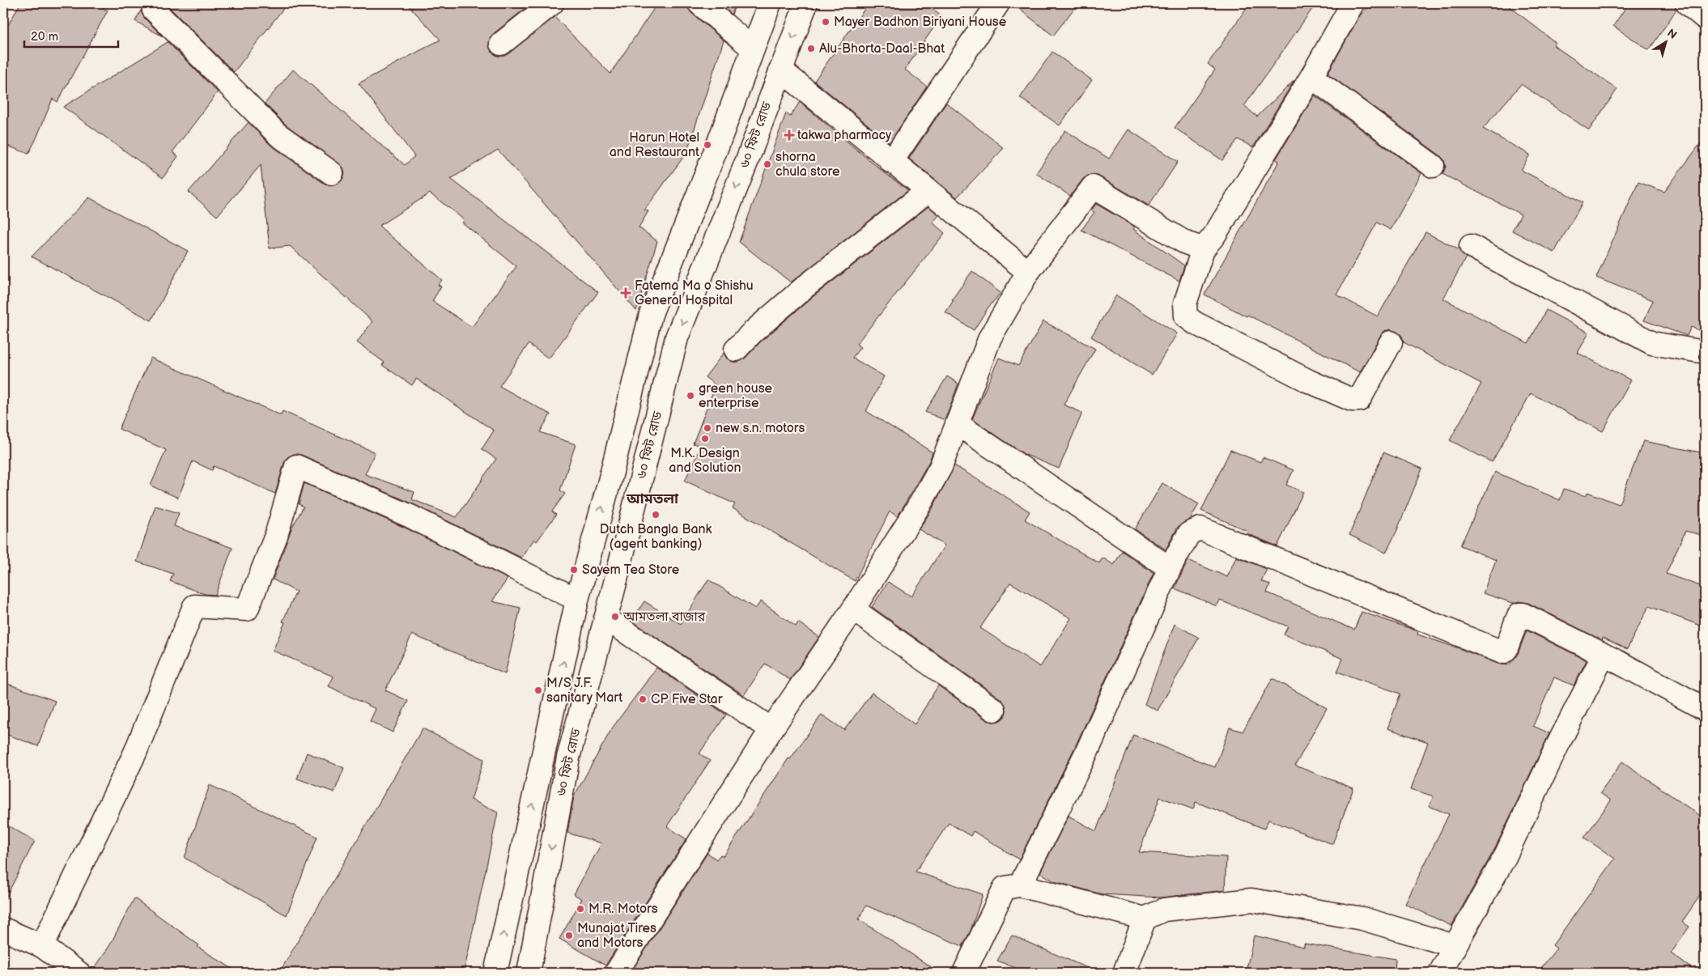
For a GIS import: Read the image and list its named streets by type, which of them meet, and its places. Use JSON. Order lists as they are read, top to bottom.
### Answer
{
  "streets": {
    "street": ["৬০ ফিট রোড"]
  },
  "districts": ["আমতলা"],
  "places": {
    "other": [
      "Mayer Badhon Biriyani House",
      "Alu-Bhorta-Daal-Bhat",
      "Harun Hotel and Restaurant",
      "shorna chula store",
      "green house enterprise",
      "new s.n. motors",
      "M.K. Design and Solution",
      "Dutch Bangla Bank (agent banking)",
      "Sayem Tea Store",
      "আমতলা বাজার",
      "M/S J.F. sanitary Mart",
      "CP Five Star",
      "M.R. Motors",
      "Munajat Tires and Motors"
    ],
    "health": ["takwa pharmacy", "Fatema Ma o Shishu General Hospital"]
  },
  "scale_bar": "20 m",
  "north": "top right"
}
